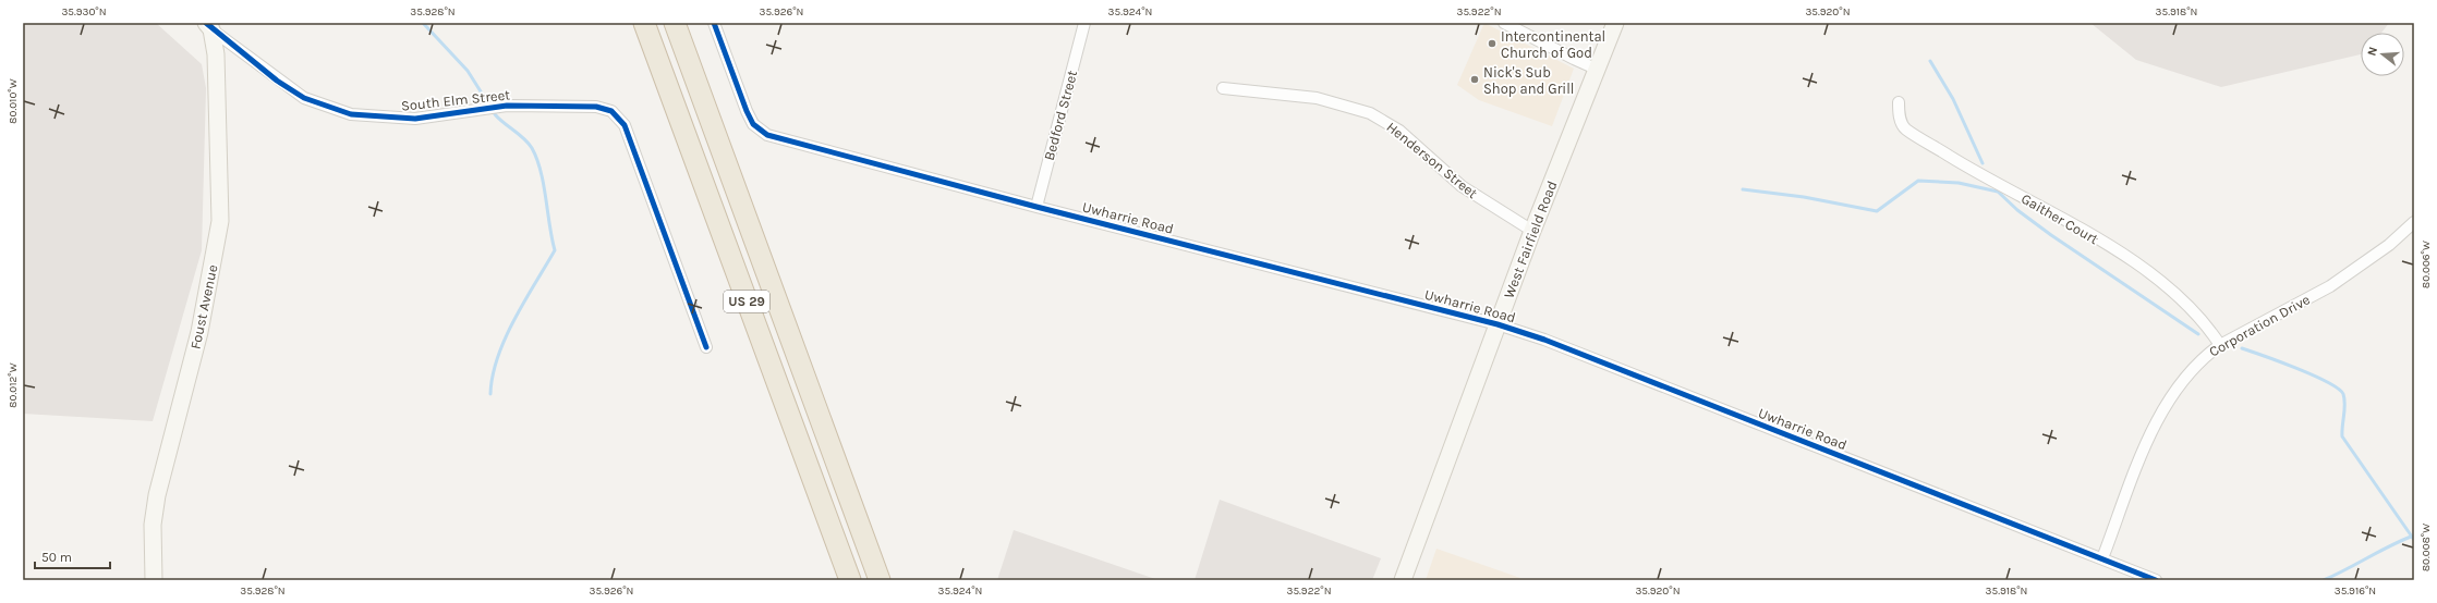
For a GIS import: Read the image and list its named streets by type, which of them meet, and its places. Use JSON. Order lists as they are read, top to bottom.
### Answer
{
  "streets": {
    "highway": ["US 29"],
    "main road": ["West Fairfield Road", "Foust Avenue"],
    "street": [
      "South Elm Street",
      "Bedford Street",
      "Henderson Street",
      "Uwharrie Road",
      "Gaither Court",
      "Corporation Drive"
    ]
  },
  "crossings": [
    ["South Elm Street", "Foust Avenue"],
    ["Bedford Street", "Uwharrie Road"],
    ["Henderson Street", "West Fairfield Road"],
    ["Uwharrie Road", "West Fairfield Road"],
    ["Uwharrie Road", "Corporation Drive"],
    ["Gaither Court", "Corporation Drive"]
  ],
  "places": ["Intercontinental Church of God", "Nick's Sub Shop and Grill"],
  "scale_bar": "50 m",
  "north": "left",
  "coordinates": [
    "35.930°N",
    "35.928°N",
    "35.926°N",
    "35.924°N",
    "35.922°N",
    "35.920°N",
    "35.918°N",
    "80.010°W",
    "80.006°W",
    "80.012°W",
    "80.008°W",
    "35.916°N"
  ]
}
